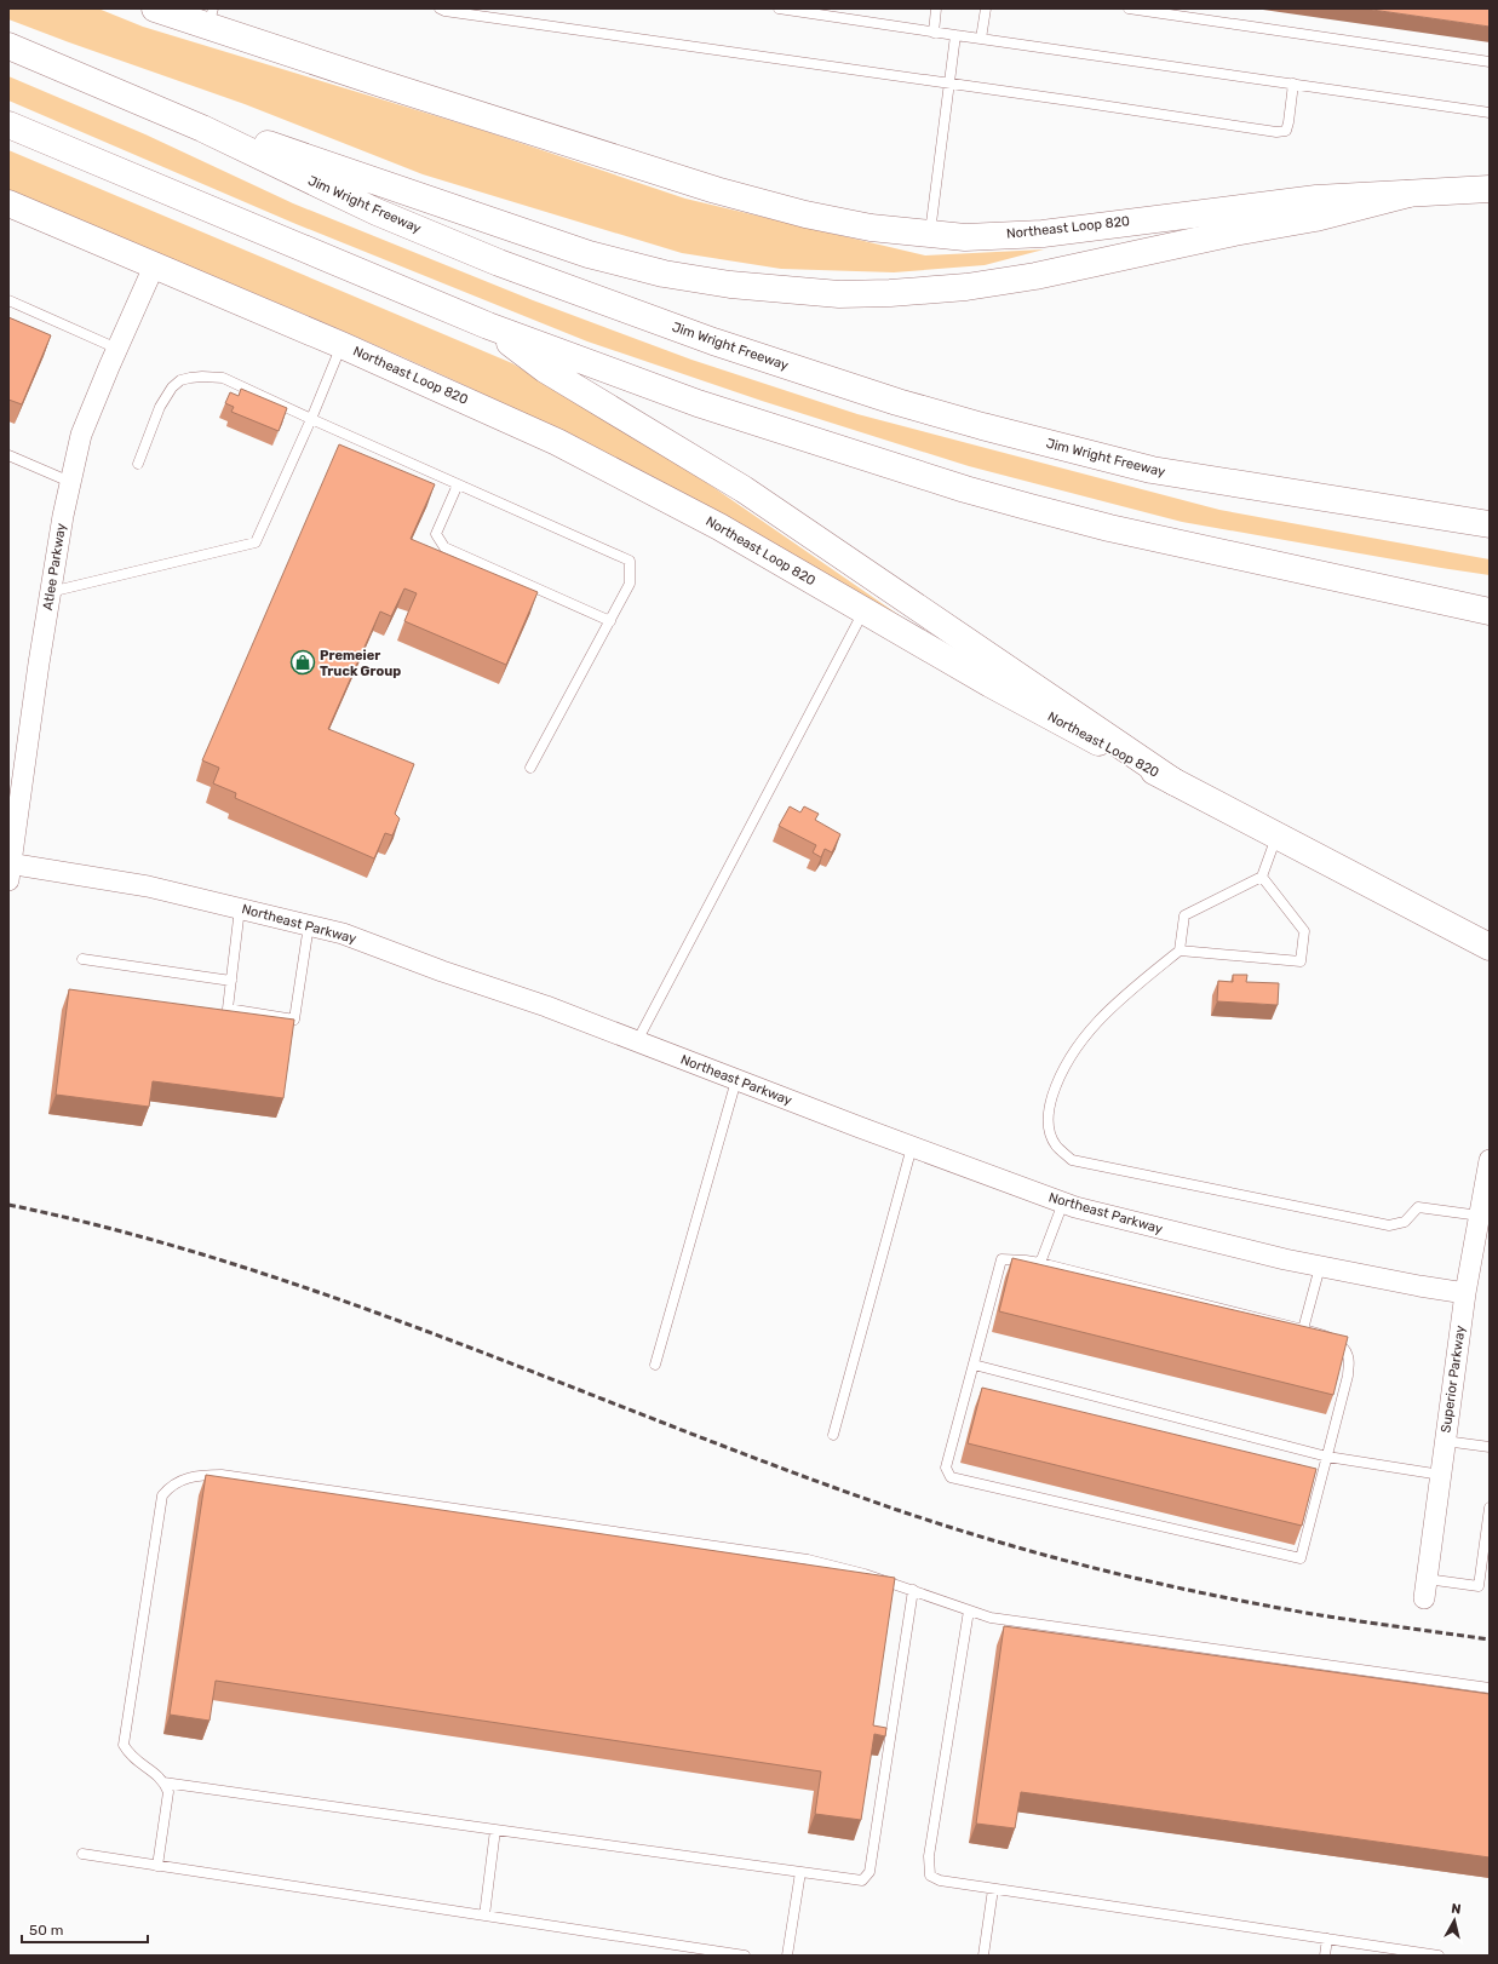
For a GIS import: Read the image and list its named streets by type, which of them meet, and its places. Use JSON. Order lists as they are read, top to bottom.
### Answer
{
  "streets": {
    "main road": ["Jim Wright Freeway", "Northeast Loop 820"],
    "street": ["Atlee Parkway", "Northeast Parkway", "Superior Parkway"]
  },
  "crossings": [
    ["Northeast Loop 820", "Atlee Parkway"],
    ["Atlee Parkway", "Northeast Parkway"],
    ["Northeast Parkway", "Superior Parkway"]
  ],
  "places": {
    "shop": ["Premeier Truck Group"]
  },
  "scale_bar": "50 m",
  "north": "top"
}
